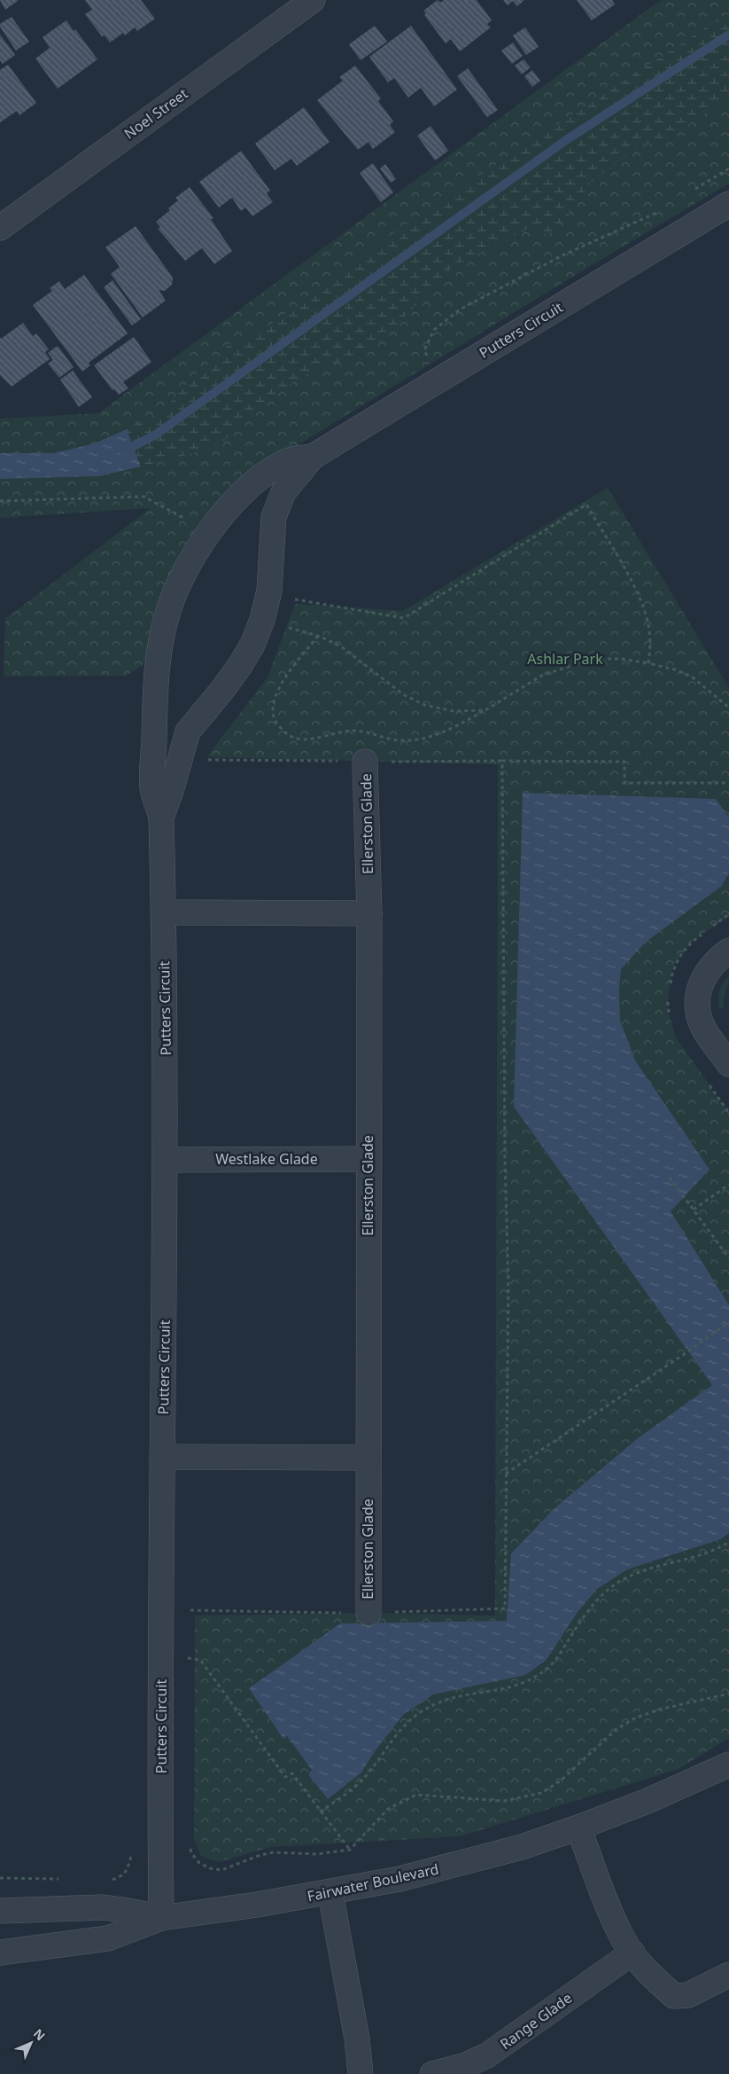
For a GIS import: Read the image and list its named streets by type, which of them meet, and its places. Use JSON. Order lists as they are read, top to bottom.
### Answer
{
  "streets": {
    "street": [
      "Noel Street",
      "Putters Circuit",
      "Ellerston Glade",
      "Westlake Glade",
      "Fairwater Boulevard",
      "Range Glade"
    ]
  },
  "crossings": [
    ["Putters Circuit", "Westlake Glade"],
    ["Putters Circuit", "Fairwater Boulevard"],
    ["Ellerston Glade", "Westlake Glade"]
  ],
  "parks": ["Ashlar Park"],
  "north": "top right"
}
